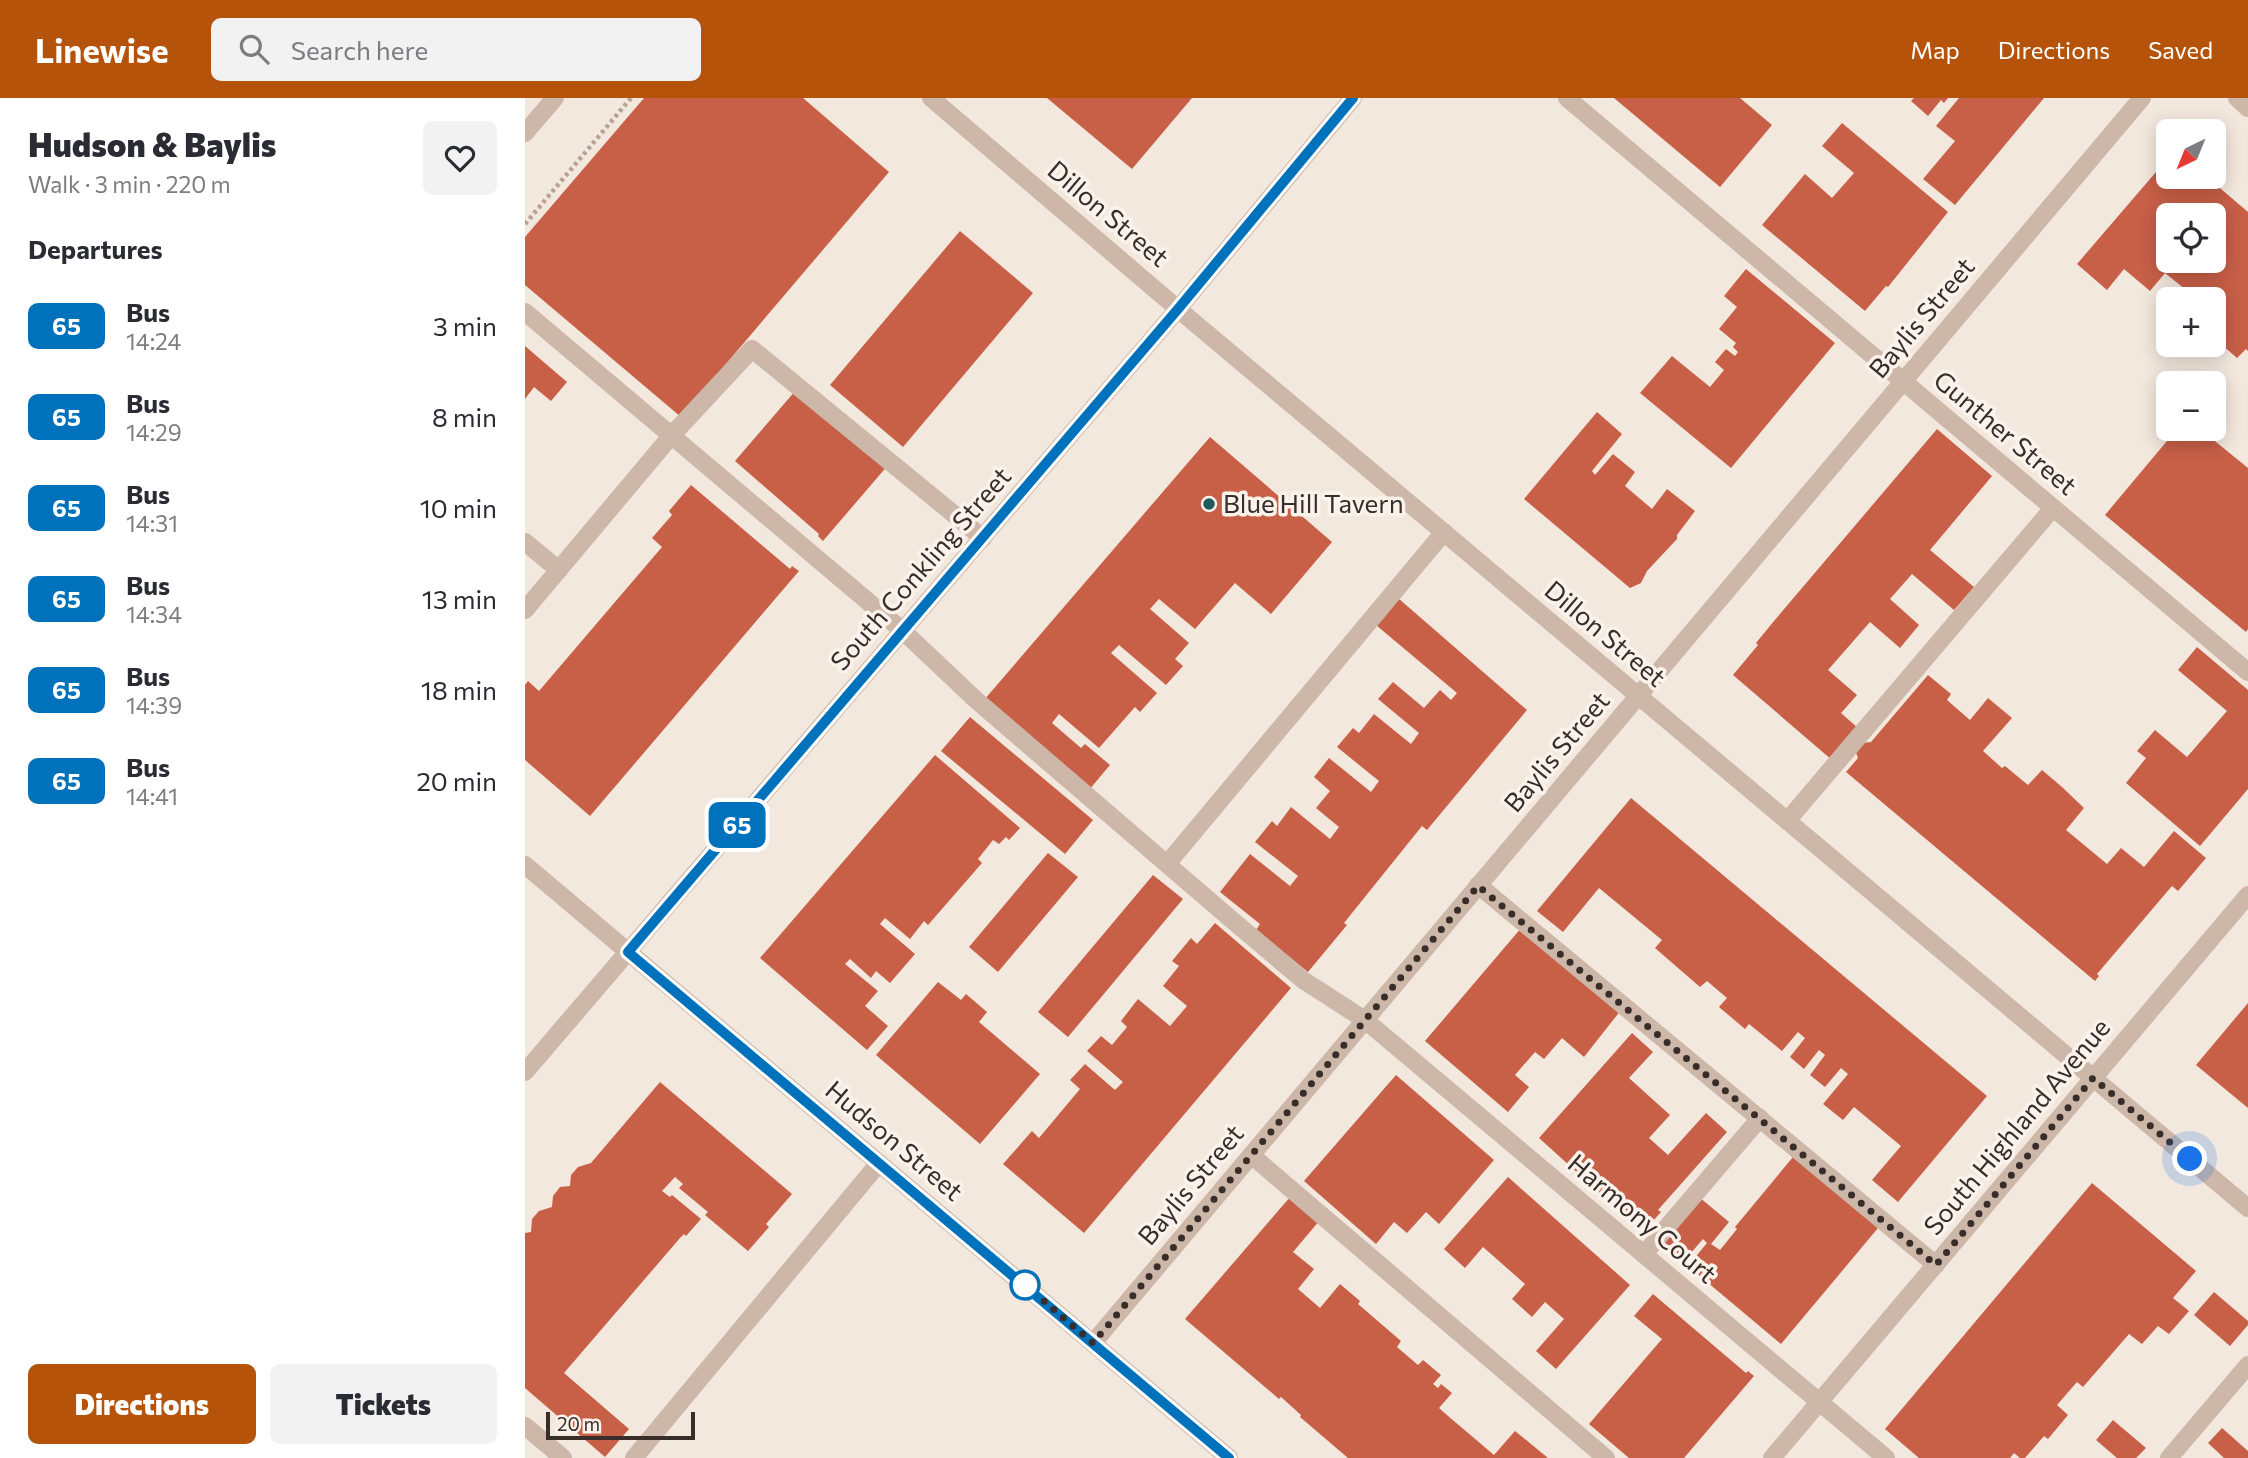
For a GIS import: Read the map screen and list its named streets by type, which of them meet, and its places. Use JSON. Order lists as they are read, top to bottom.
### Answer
{
  "streets": {
    "street": [
      "Dillon Street",
      "Baylis Street",
      "Gunther Street",
      "South Conkling Street",
      "South Highland Avenue",
      "Hudson Street",
      "Harmony Court"
    ]
  },
  "crossings": [
    ["Dillon Street", "Baylis Street"],
    ["Dillon Street", "South Conkling Street"],
    ["Dillon Street", "South Highland Avenue"],
    ["Baylis Street", "Gunther Street"],
    ["Baylis Street", "Hudson Street"],
    ["Baylis Street", "Harmony Court"],
    ["South Conkling Street", "Hudson Street"],
    ["South Conkling Street", "Harmony Court"],
    ["South Highland Avenue", "Harmony Court"]
  ],
  "places": ["Blue Hill Tavern"],
  "lines": ["bus line 65"],
  "scale_bar": "20 m",
  "north": "bottom left",
  "page": {
    "header": "Linewise",
    "search": "Search here",
    "nav": ["Map", "Directions", "Saved"],
    "heading": [
      ["Hudson & Baylis", "Walk · 3 min · 220 m"],
      "Departures"
    ],
    "on_map": "65",
    "map_buttons": ["+", "−"],
    "list": [
      {
        "mark": "65",
        "name": "Bus",
        "note": "14:24",
        "value": "3 min"
      },
      {
        "mark": "65",
        "name": "Bus",
        "note": "14:29",
        "value": "8 min"
      },
      {
        "mark": "65",
        "name": "Bus",
        "note": "14:31",
        "value": "10 min"
      },
      {
        "mark": "65",
        "name": "Bus",
        "note": "14:34",
        "value": "13 min"
      },
      {
        "mark": "65",
        "name": "Bus",
        "note": "14:39",
        "value": "18 min"
      },
      {
        "mark": "65",
        "name": "Bus",
        "note": "14:41",
        "value": "20 min"
      }
    ],
    "buttons": ["Directions", "Tickets"],
    "scale": "20 m"
  }
}
